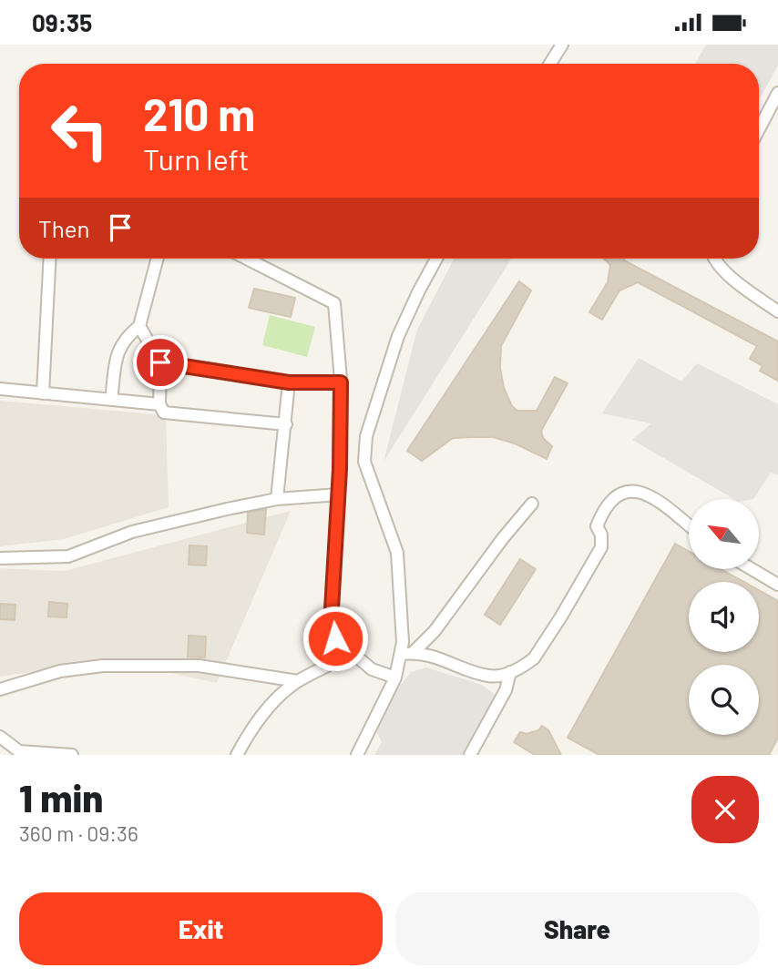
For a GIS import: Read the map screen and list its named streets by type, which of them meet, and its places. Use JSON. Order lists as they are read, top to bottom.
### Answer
{
  "north": "top left",
  "page": {
    "status": "09:35",
    "turn": ["210 m", "Turn left"],
    "then": "Then",
    "heading": ["1 min", "360 m · 09:36"],
    "buttons": ["Exit", "Share"]
  }
}
